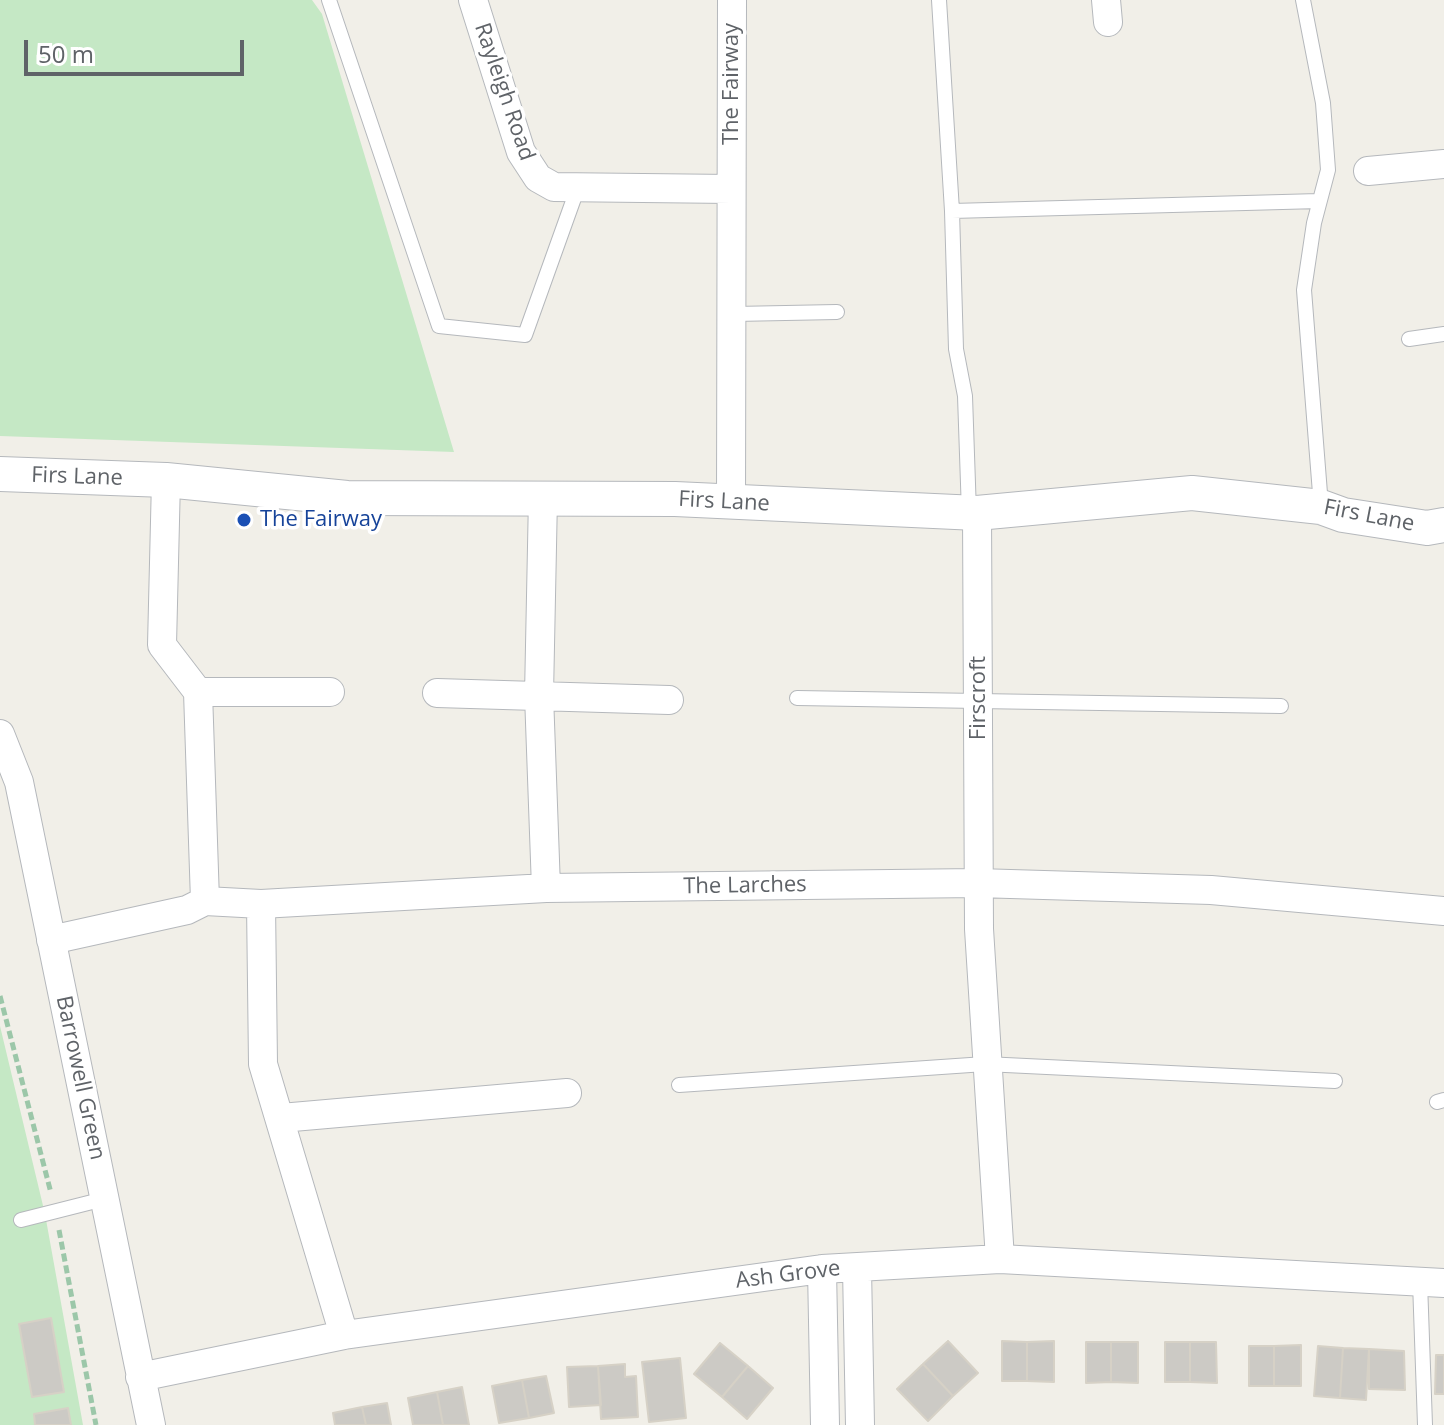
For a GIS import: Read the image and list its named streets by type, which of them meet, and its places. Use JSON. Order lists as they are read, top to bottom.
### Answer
{
  "streets": {
    "street": [
      "The Fairway",
      "Rayleigh Road",
      "Firs Lane",
      "Firscroft",
      "The Larches",
      "Barrowell Green",
      "Ash Grove"
    ]
  },
  "crossings": [
    ["The Fairway", "Rayleigh Road"],
    ["The Fairway", "Firs Lane"],
    ["Firs Lane", "Firscroft"],
    ["Firscroft", "The Larches"],
    ["Firscroft", "Ash Grove"],
    ["The Larches", "Barrowell Green"],
    ["Barrowell Green", "Ash Grove"]
  ],
  "places": ["The Fairway"],
  "scale_bar": "50 m"
}
